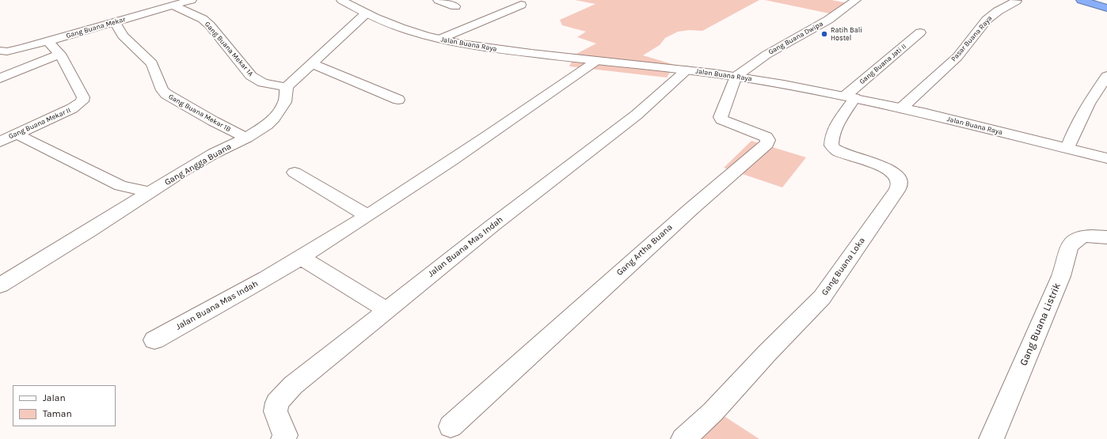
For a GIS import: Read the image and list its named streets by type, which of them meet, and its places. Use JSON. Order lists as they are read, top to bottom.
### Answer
{
  "streets": {
    "street": [
      "Gang Buana Mekar",
      "Gang Buana Dwipa",
      "Pasar Buana Raya",
      "Jalan Buana Raya",
      "Gang Buana Mekar 1A",
      "Gang Buana Jati II",
      "Gang Buana Mekar 1B",
      "Gang Buana Mekar II",
      "Gang Angga Buana",
      "Jalan Buana Mas Indah",
      "Gang Artha Buana",
      "Gang Buana Loka",
      "Gang Buana Listrik"
    ]
  },
  "crossings": [
    ["Gang Buana Mekar", "Gang Buana Mekar 1A"],
    ["Gang Buana Mekar", "Gang Buana Mekar 1B"],
    ["Gang Buana Mekar", "Gang Buana Mekar II"],
    ["Gang Buana Dwipa", "Jalan Buana Raya"],
    ["Gang Buana Dwipa", "Gang Artha Buana"],
    ["Pasar Buana Raya", "Jalan Buana Raya"],
    ["Jalan Buana Raya", "Gang Buana Jati II"],
    ["Jalan Buana Raya", "Jalan Buana Mas Indah"],
    ["Jalan Buana Raya", "Gang Artha Buana"],
    ["Jalan Buana Raya", "Gang Buana Loka"],
    ["Gang Buana Mekar 1A", "Gang Angga Buana"],
    ["Gang Buana Jati II", "Gang Buana Loka"],
    ["Gang Buana Mekar 1B", "Gang Angga Buana"]
  ],
  "places": ["Ratih Bali Hostel"],
  "legend": ["Jalan", "Taman"]
}
